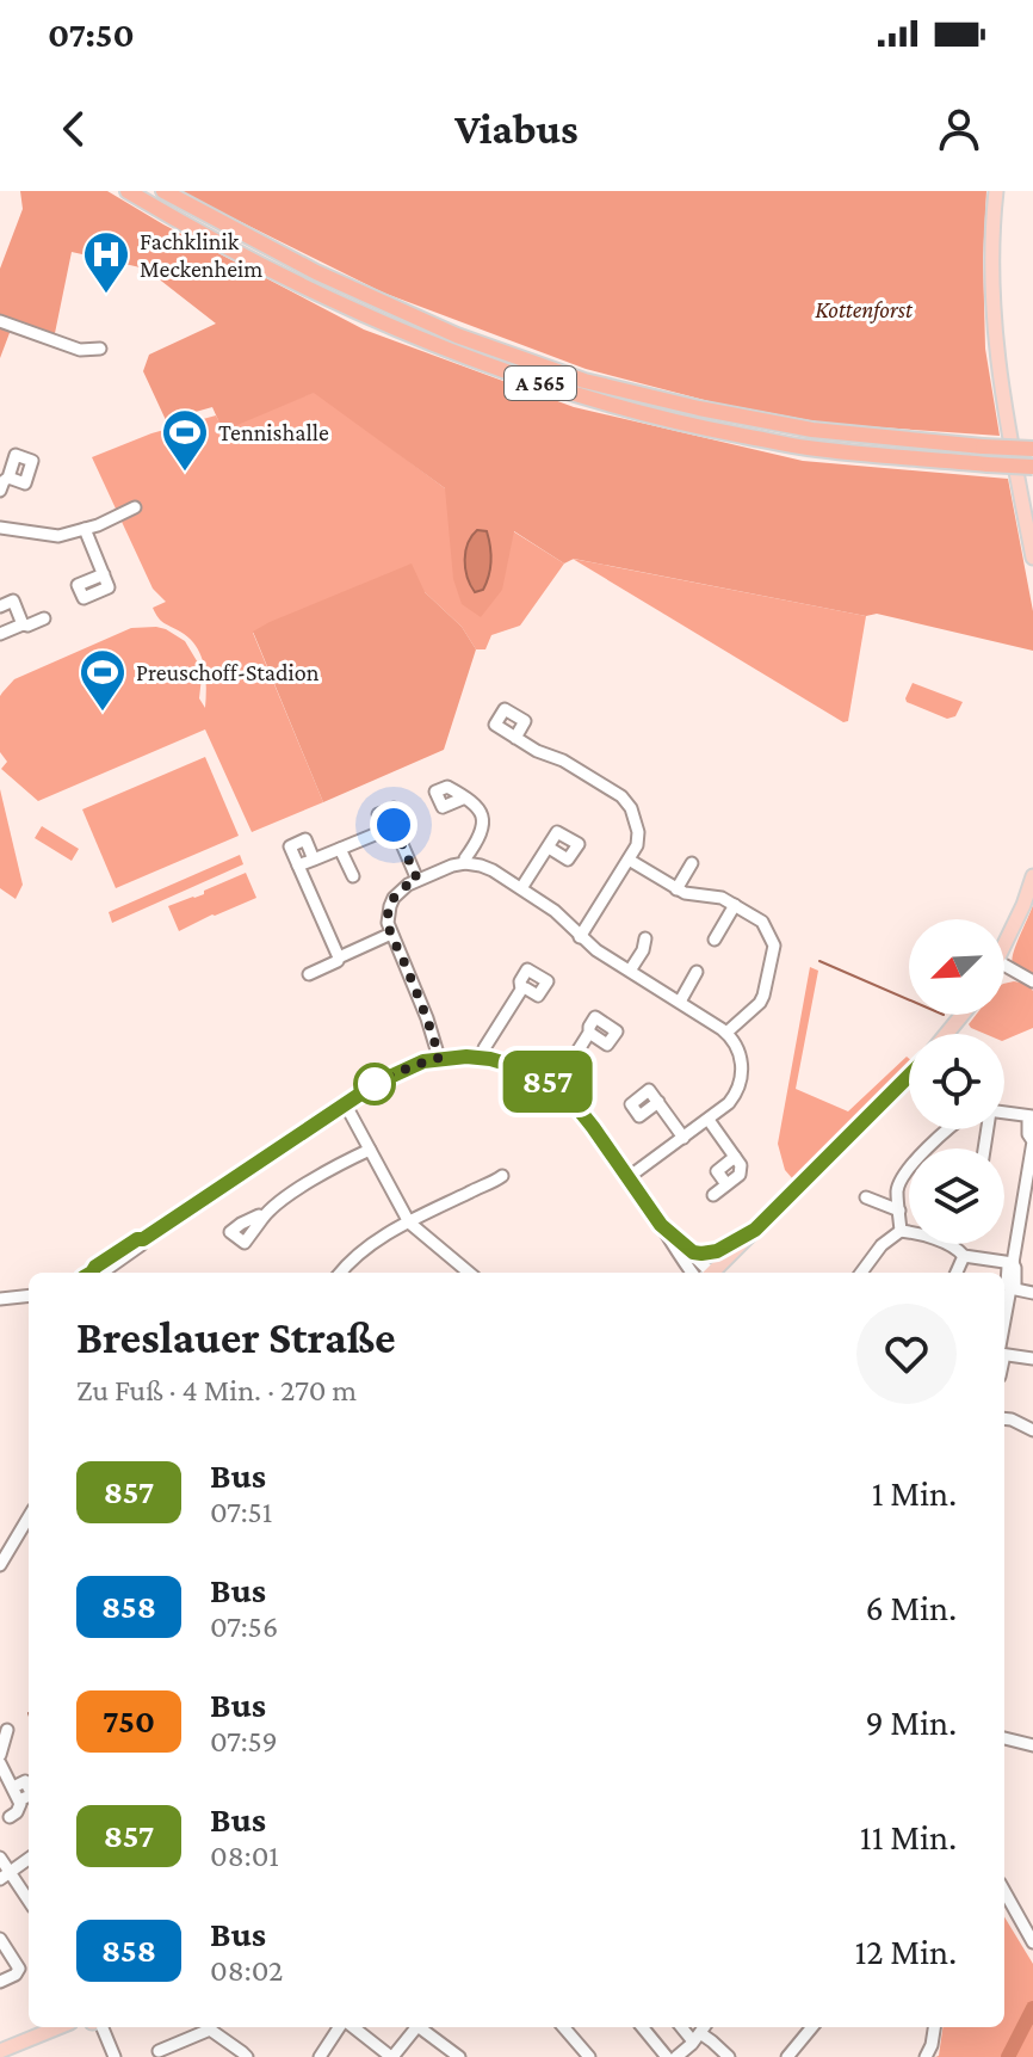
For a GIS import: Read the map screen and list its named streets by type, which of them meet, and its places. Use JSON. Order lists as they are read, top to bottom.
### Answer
{
  "streets": {
    "highway": ["A 565"]
  },
  "parks": ["Kottenforst"],
  "places": {
    "hospital": ["Fachklinik Meckenheim"],
    "sports": ["Tennishalle", "Preuschoff-Stadion"]
  },
  "lines": ["bus line 857"],
  "north": "bottom left",
  "page": {
    "status": "07:50",
    "header": "Viabus",
    "on_map": "857",
    "heading": ["Breslauer Straße", "Zu Fuß · 4 Min. · 270 m"],
    "list": [
      {
        "mark": "857",
        "name": "Bus",
        "note": "07:51",
        "value": "1 Min."
      },
      {
        "mark": "858",
        "name": "Bus",
        "note": "07:56",
        "value": "6 Min."
      },
      {
        "mark": "750",
        "name": "Bus",
        "note": "07:59",
        "value": "9 Min."
      },
      {
        "mark": "857",
        "name": "Bus",
        "note": "08:01",
        "value": "11 Min."
      },
      {
        "mark": "858",
        "name": "Bus",
        "note": "08:02",
        "value": "12 Min."
      }
    ]
  }
}
